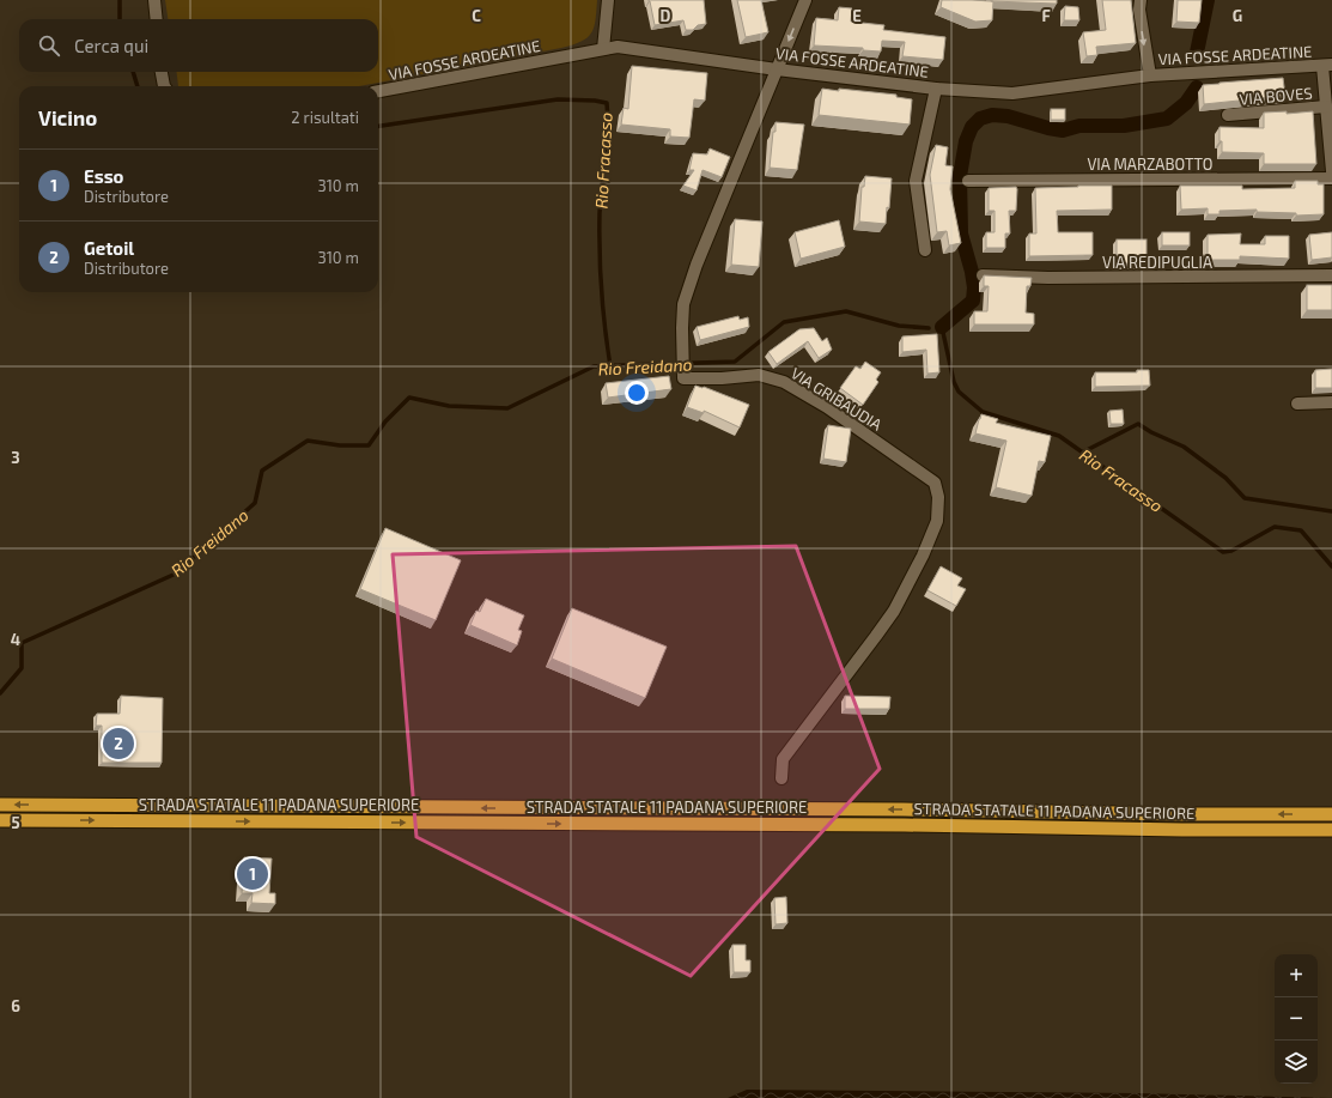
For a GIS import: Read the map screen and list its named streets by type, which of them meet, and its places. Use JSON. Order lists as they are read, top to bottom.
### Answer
{
  "streets": {
    "highway": ["STRADA STATALE 11 PADANA SUPERIORE"],
    "street": [
      "VIA FOSSE ARDEATINE",
      "VIA BOVES",
      "VIA MARZABOTTO",
      "VIA REDIPUGLIA",
      "VIA GRIBAUDIA"
    ]
  },
  "crossings": [
    ["VIA FOSSE ARDEATINE", "VIA BOVES"],
    ["VIA FOSSE ARDEATINE", "VIA GRIBAUDIA"]
  ],
  "water": ["Rio Fracasso", "Rio Freidano"],
  "page": {
    "search": "Cerca qui",
    "heading": ["Vicino", "2 risultati"],
    "list": [
      {
        "mark": "1",
        "name": "Esso",
        "note": "Distributore",
        "value": "310 m"
      },
      {
        "mark": "2",
        "name": "Getoil",
        "note": "Distributore",
        "value": "310 m"
      }
    ],
    "pins": ["2", "1"],
    "map_buttons": ["+", "−"]
  },
  "grid": {
    "columns": [
      "C",
      "D",
      "E",
      "F",
      "G"
    ],
    "rows": [
      "3",
      "4",
      "5",
      "6"
    ]
  }
}
